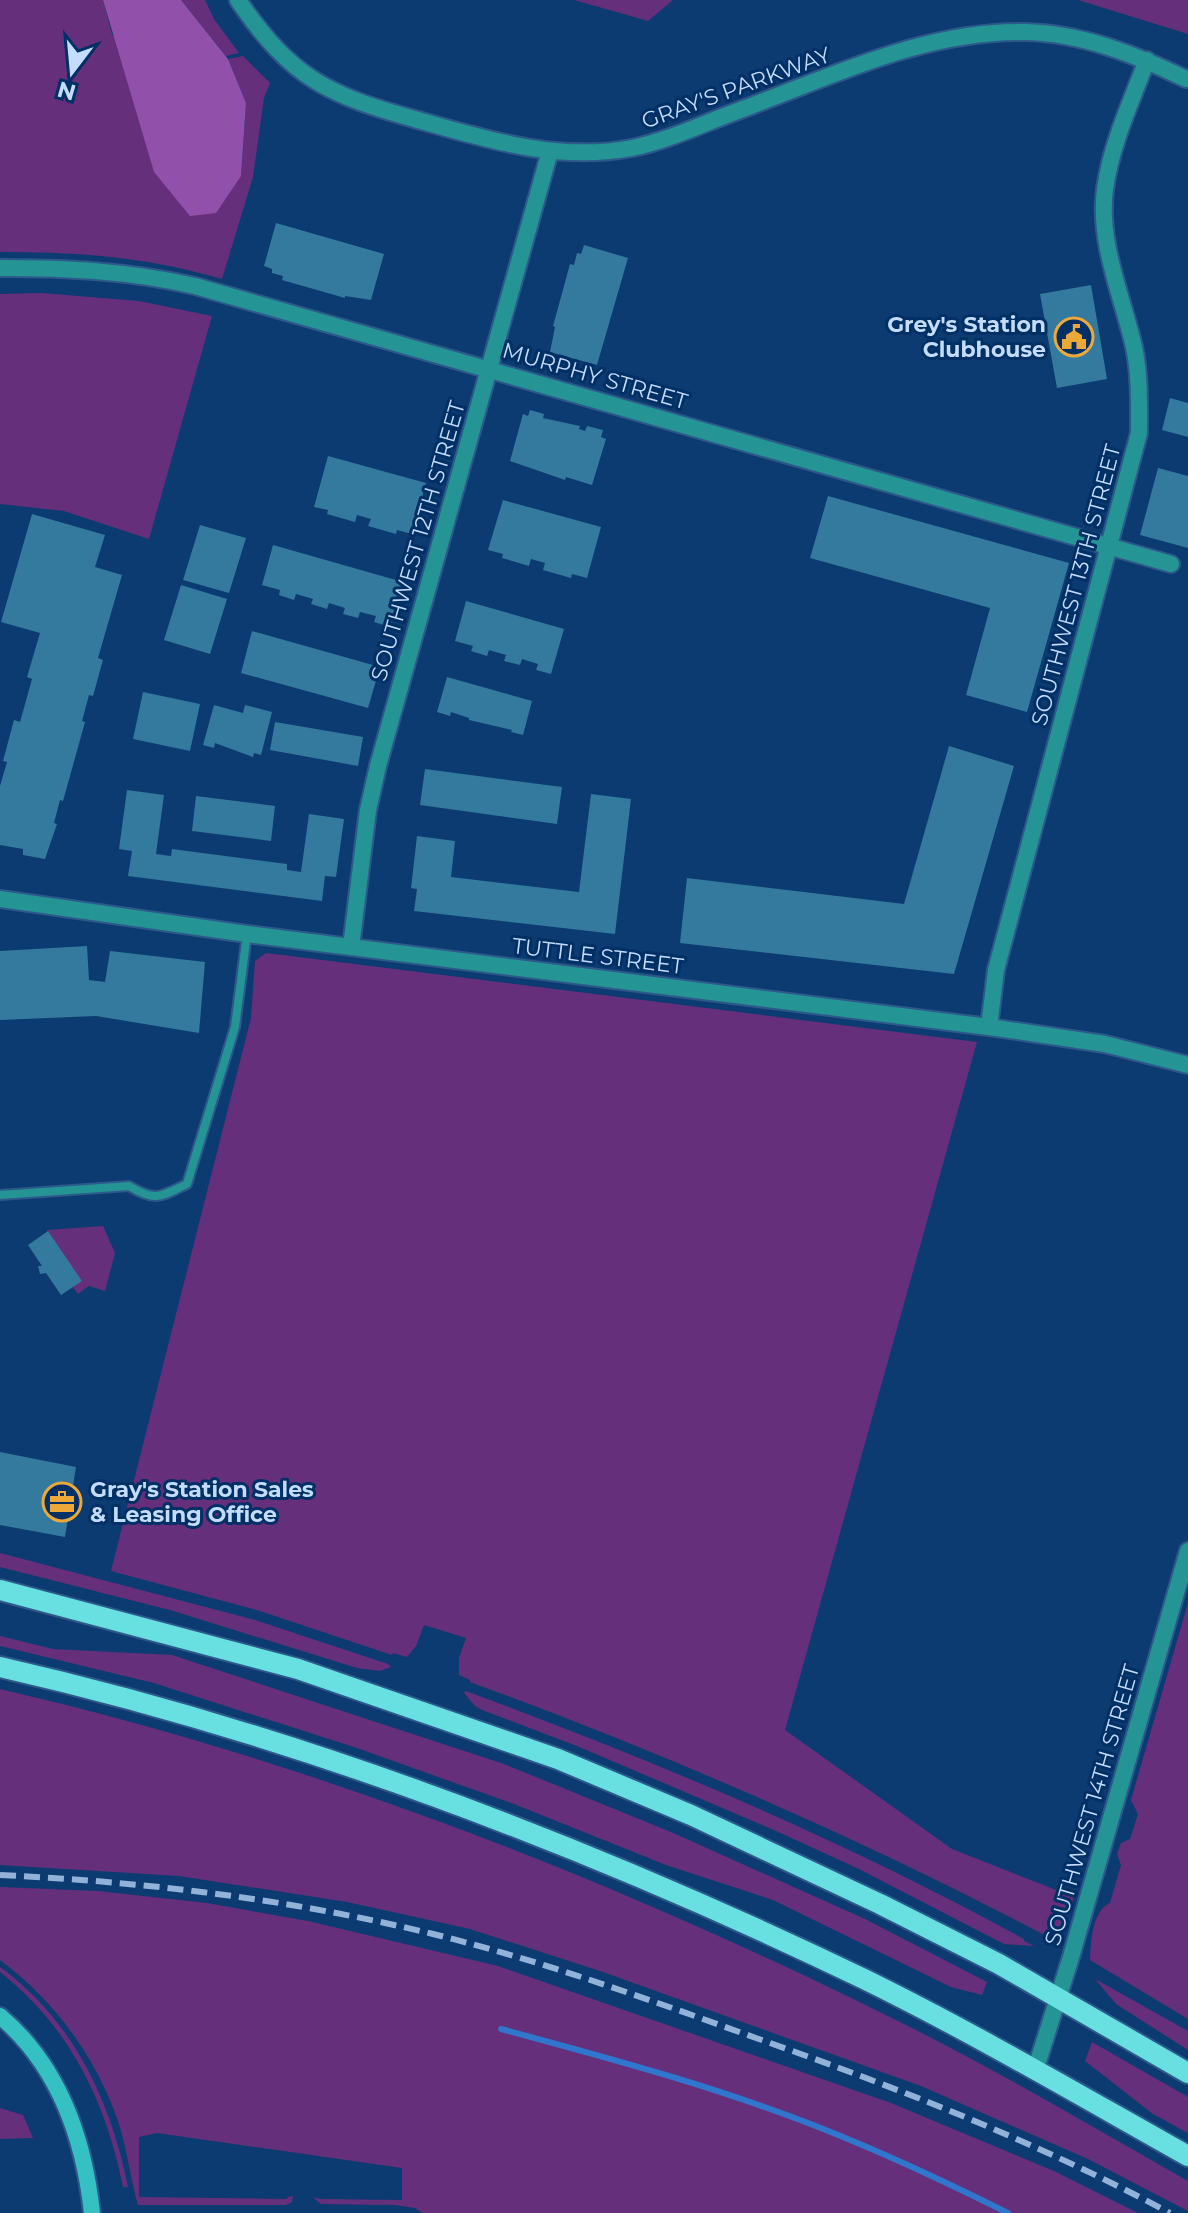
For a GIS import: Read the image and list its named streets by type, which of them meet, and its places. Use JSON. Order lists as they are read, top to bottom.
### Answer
{
  "streets": {
    "street": [
      "GRAY'S PARKWAY",
      "MURPHY STREET",
      "SOUTHWEST 12TH STREET",
      "SOUTHWEST 13TH STREET",
      "TUTTLE STREET",
      "SOUTHWEST 14TH STREET"
    ]
  },
  "crossings": [
    ["GRAY'S PARKWAY", "SOUTHWEST 12TH STREET"],
    ["GRAY'S PARKWAY", "SOUTHWEST 13TH STREET"],
    ["MURPHY STREET", "SOUTHWEST 12TH STREET"],
    ["MURPHY STREET", "SOUTHWEST 13TH STREET"],
    ["SOUTHWEST 12TH STREET", "TUTTLE STREET"],
    ["SOUTHWEST 13TH STREET", "TUTTLE STREET"]
  ],
  "places": {
    "public building": ["Grey's Station Clubhouse"],
    "office": ["Gray's Station Sales & Leasing Office"]
  },
  "north": "bottom"
}
